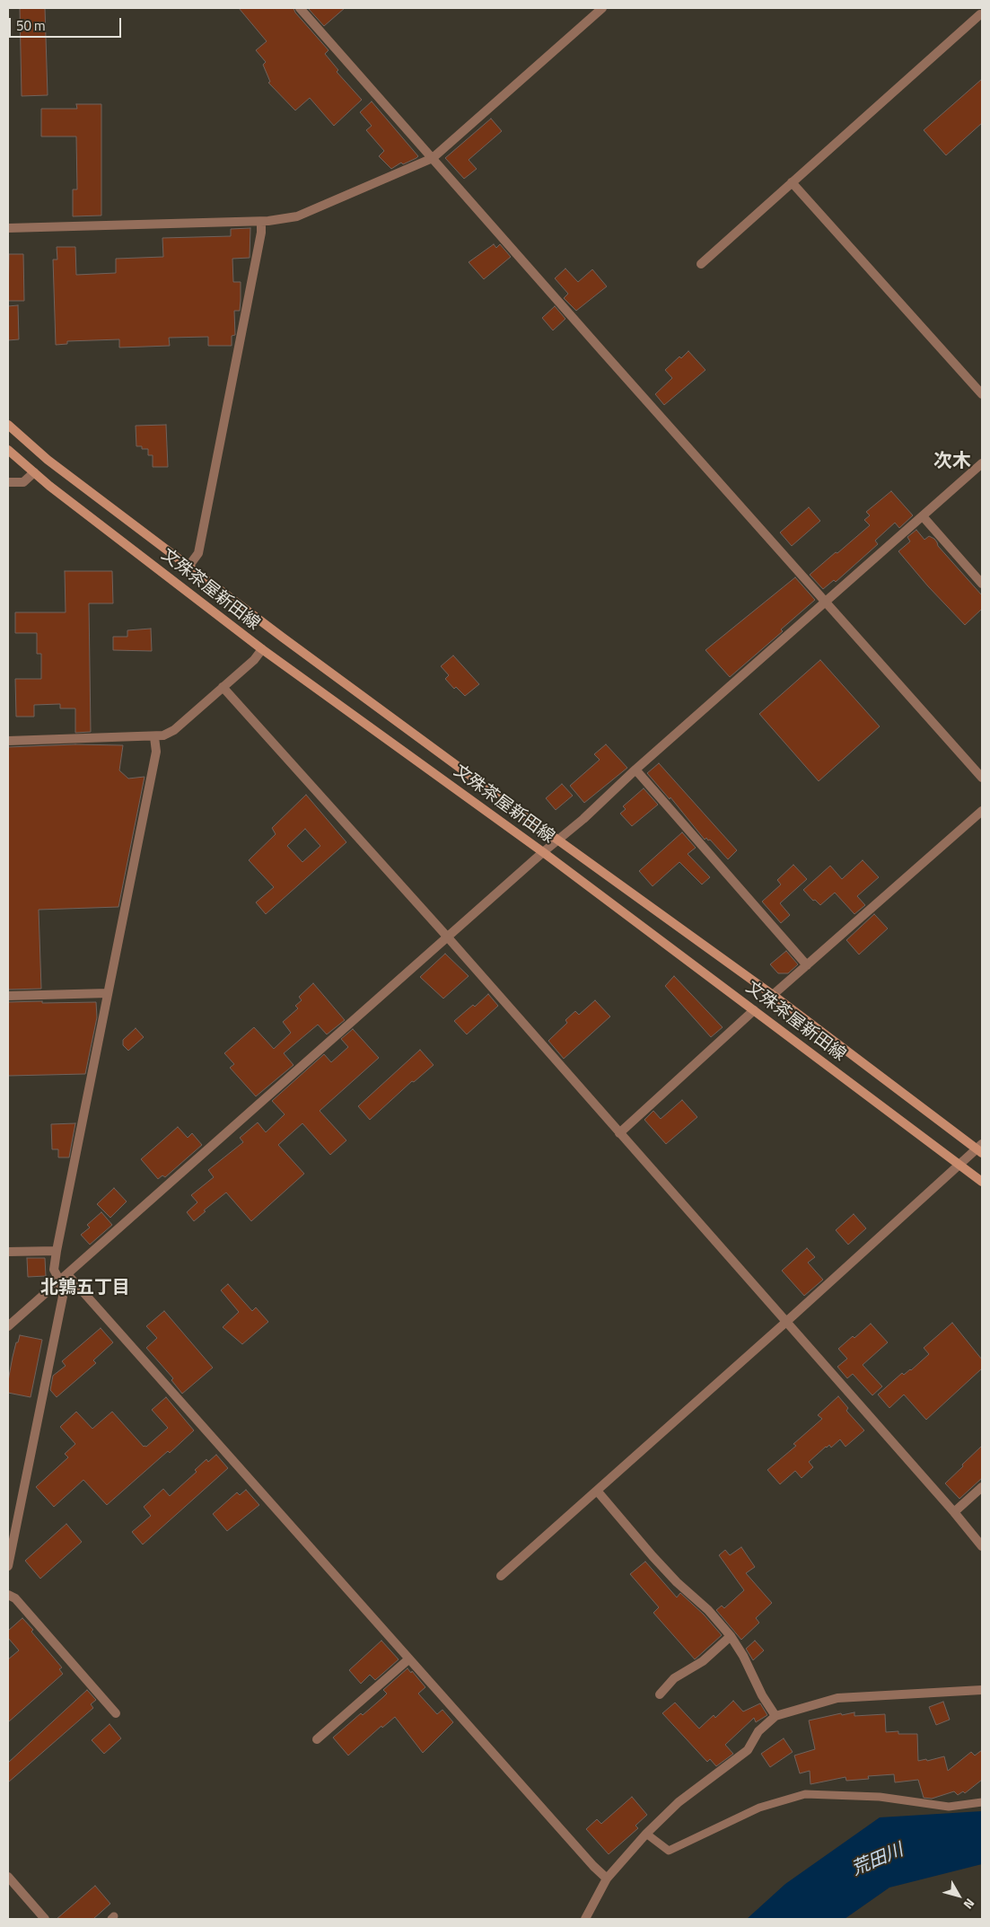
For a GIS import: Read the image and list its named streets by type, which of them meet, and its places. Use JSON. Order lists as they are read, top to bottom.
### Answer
{
  "streets": {
    "main road": ["文殊茶屋新田線"]
  },
  "districts": ["次木", "北鶉五丁目"],
  "water": ["荒田川"],
  "scale_bar": "50 m",
  "north": "bottom right"
}
